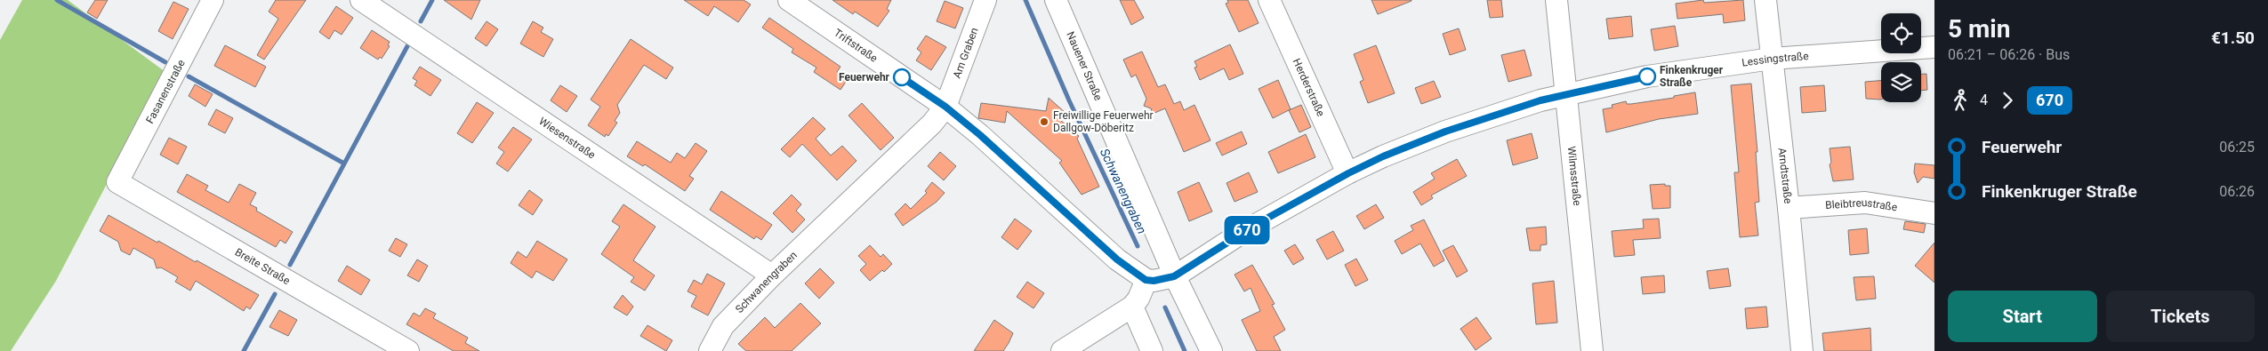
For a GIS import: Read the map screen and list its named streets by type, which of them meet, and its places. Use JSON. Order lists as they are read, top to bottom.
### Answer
{
  "streets": {
    "street": [
      "Triftstraße",
      "Am Graben",
      "Lessingstraße",
      "Nauener Straße",
      "Herderstraße",
      "Fasanenstraße",
      "Wiesenstraße",
      "Arndtstraße",
      "Wilmsstraße",
      "Bleibtreustraße",
      "Breite Straße",
      "Schwanengraben"
    ]
  },
  "crossings": [
    ["Triftstraße", "Am Graben"],
    ["Triftstraße", "Schwanengraben"],
    ["Am Graben", "Schwanengraben"],
    ["Lessingstraße", "Arndtstraße"],
    ["Lessingstraße", "Wilmsstraße"],
    ["Fasanenstraße", "Breite Straße"],
    ["Wiesenstraße", "Schwanengraben"],
    ["Arndtstraße", "Bleibtreustraße"]
  ],
  "water": ["Schwanengraben"],
  "places": ["Finkenkruger Straße", "Feuerwehr", "Freiwillige Feuerwehr Dallgow-Döberitz"],
  "lines": ["bus line 670"],
  "page": {
    "on_map": "670",
    "heading": ["5 min", "06:21 – 06:26 · Bus", "€1.50"],
    "legs": ["4", "670"],
    "list": [
      {
        "name": "Feuerwehr",
        "value": "06:25"
      },
      {
        "name": "Finkenkruger Straße",
        "value": "06:26"
      }
    ],
    "buttons": ["Start", "Tickets"]
  }
}
